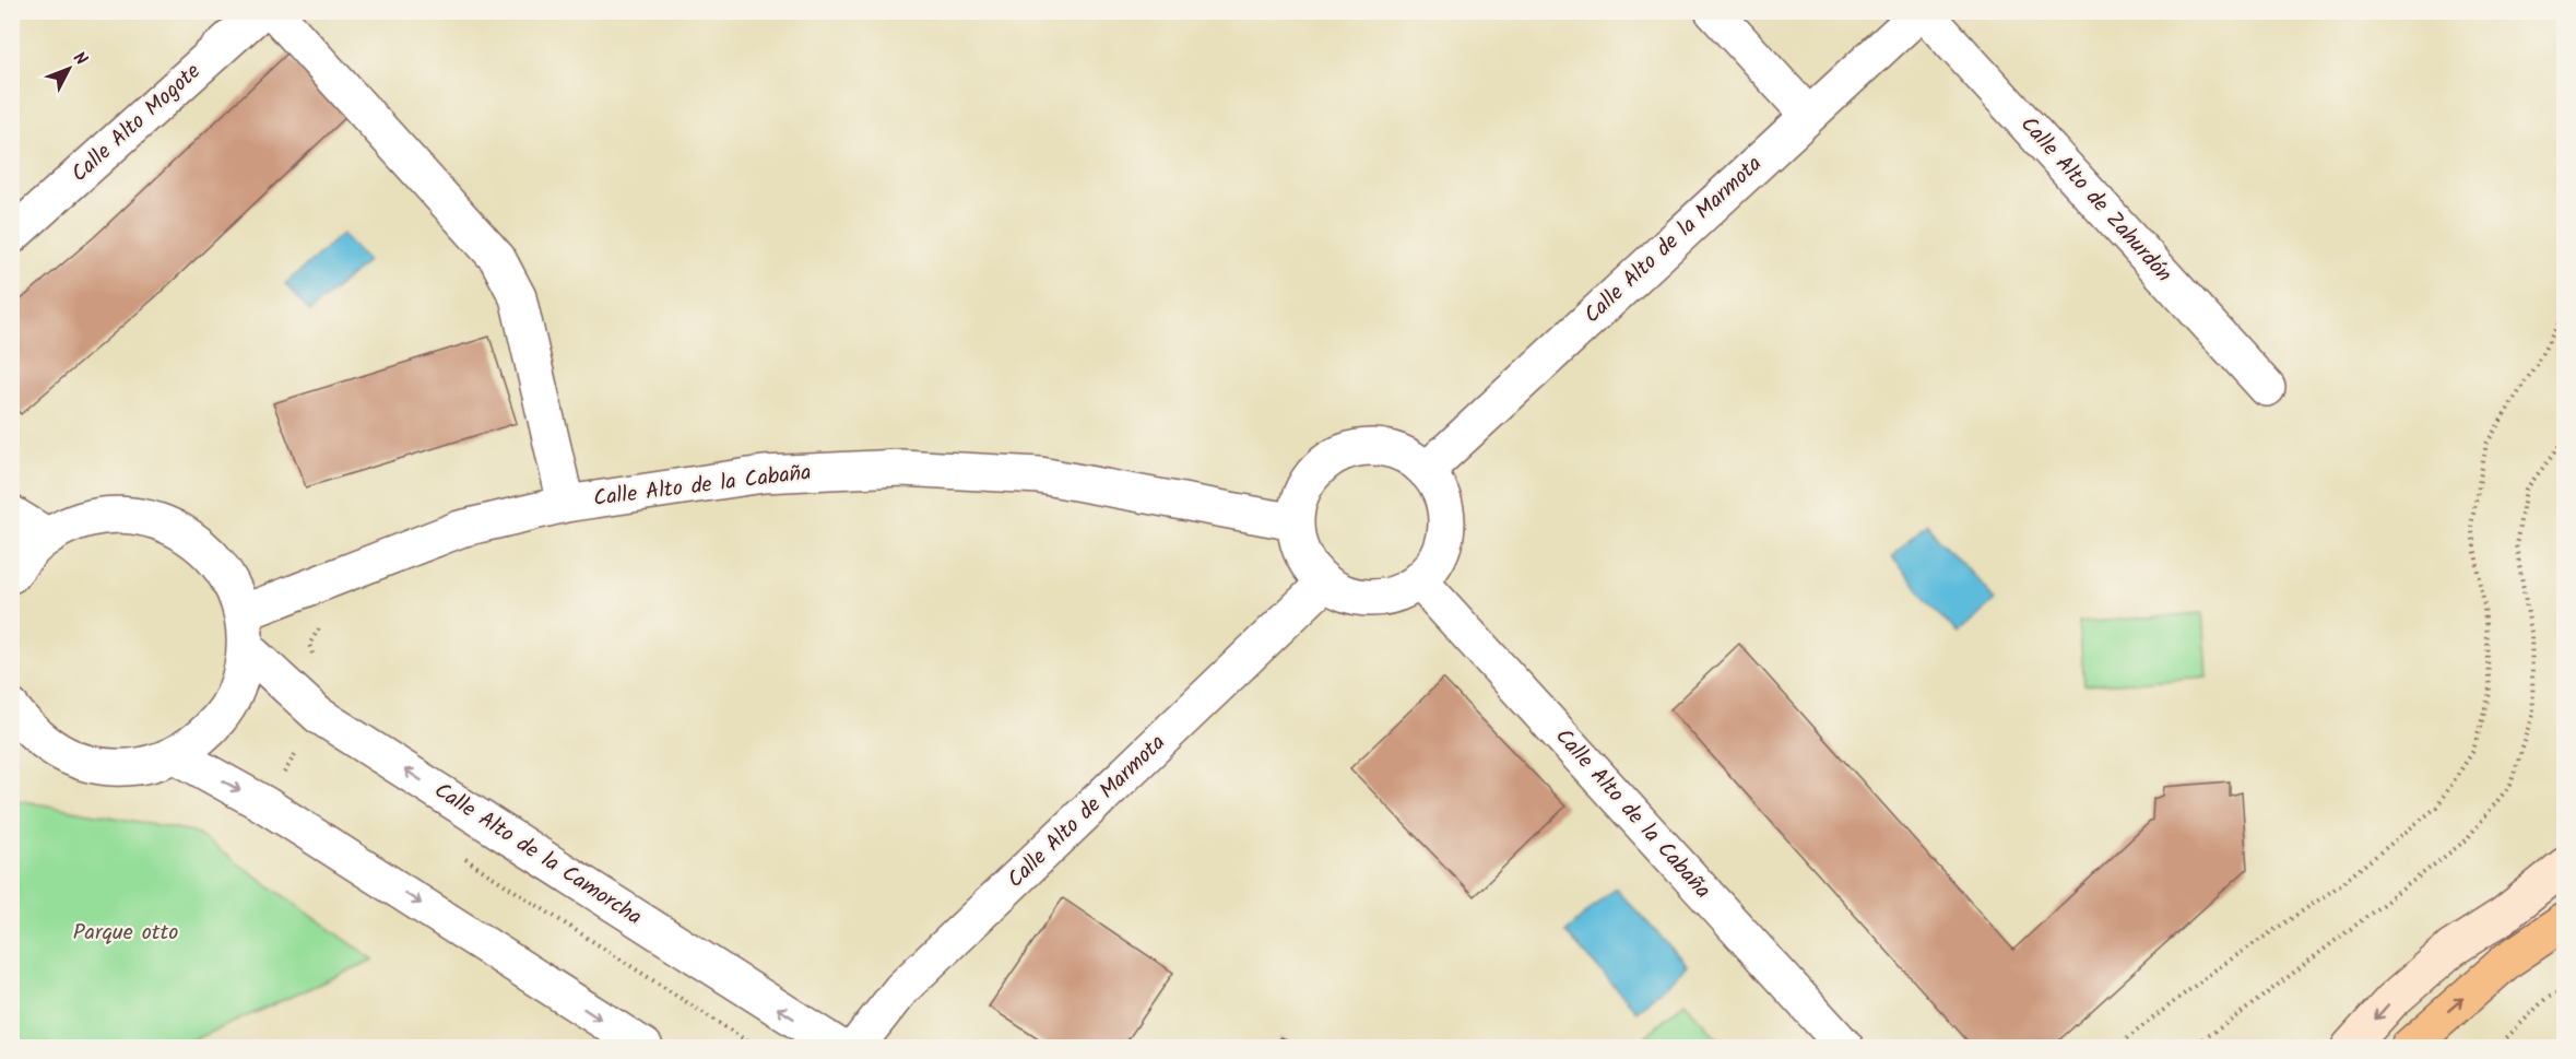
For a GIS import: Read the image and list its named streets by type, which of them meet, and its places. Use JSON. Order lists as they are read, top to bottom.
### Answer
{
  "streets": {
    "street": [
      "Calle Alto Mogote",
      "Calle Alto de Zahurdón",
      "Calle Alto de la Marmota",
      "Calle Alto de la Cabaña",
      "Calle Alto de Marmota",
      "Calle Alto de la Camorcha"
    ]
  },
  "crossings": [
    ["Calle Alto de Zahurdón", "Calle Alto de la Marmota"],
    ["Calle Alto de la Marmota", "Calle Alto de la Cabaña"],
    ["Calle Alto de la Marmota", "Calle Alto de Marmota"],
    ["Calle Alto de la Cabaña", "Calle Alto de Marmota"]
  ],
  "parks": ["Parque otto"],
  "north": "top right"
}
